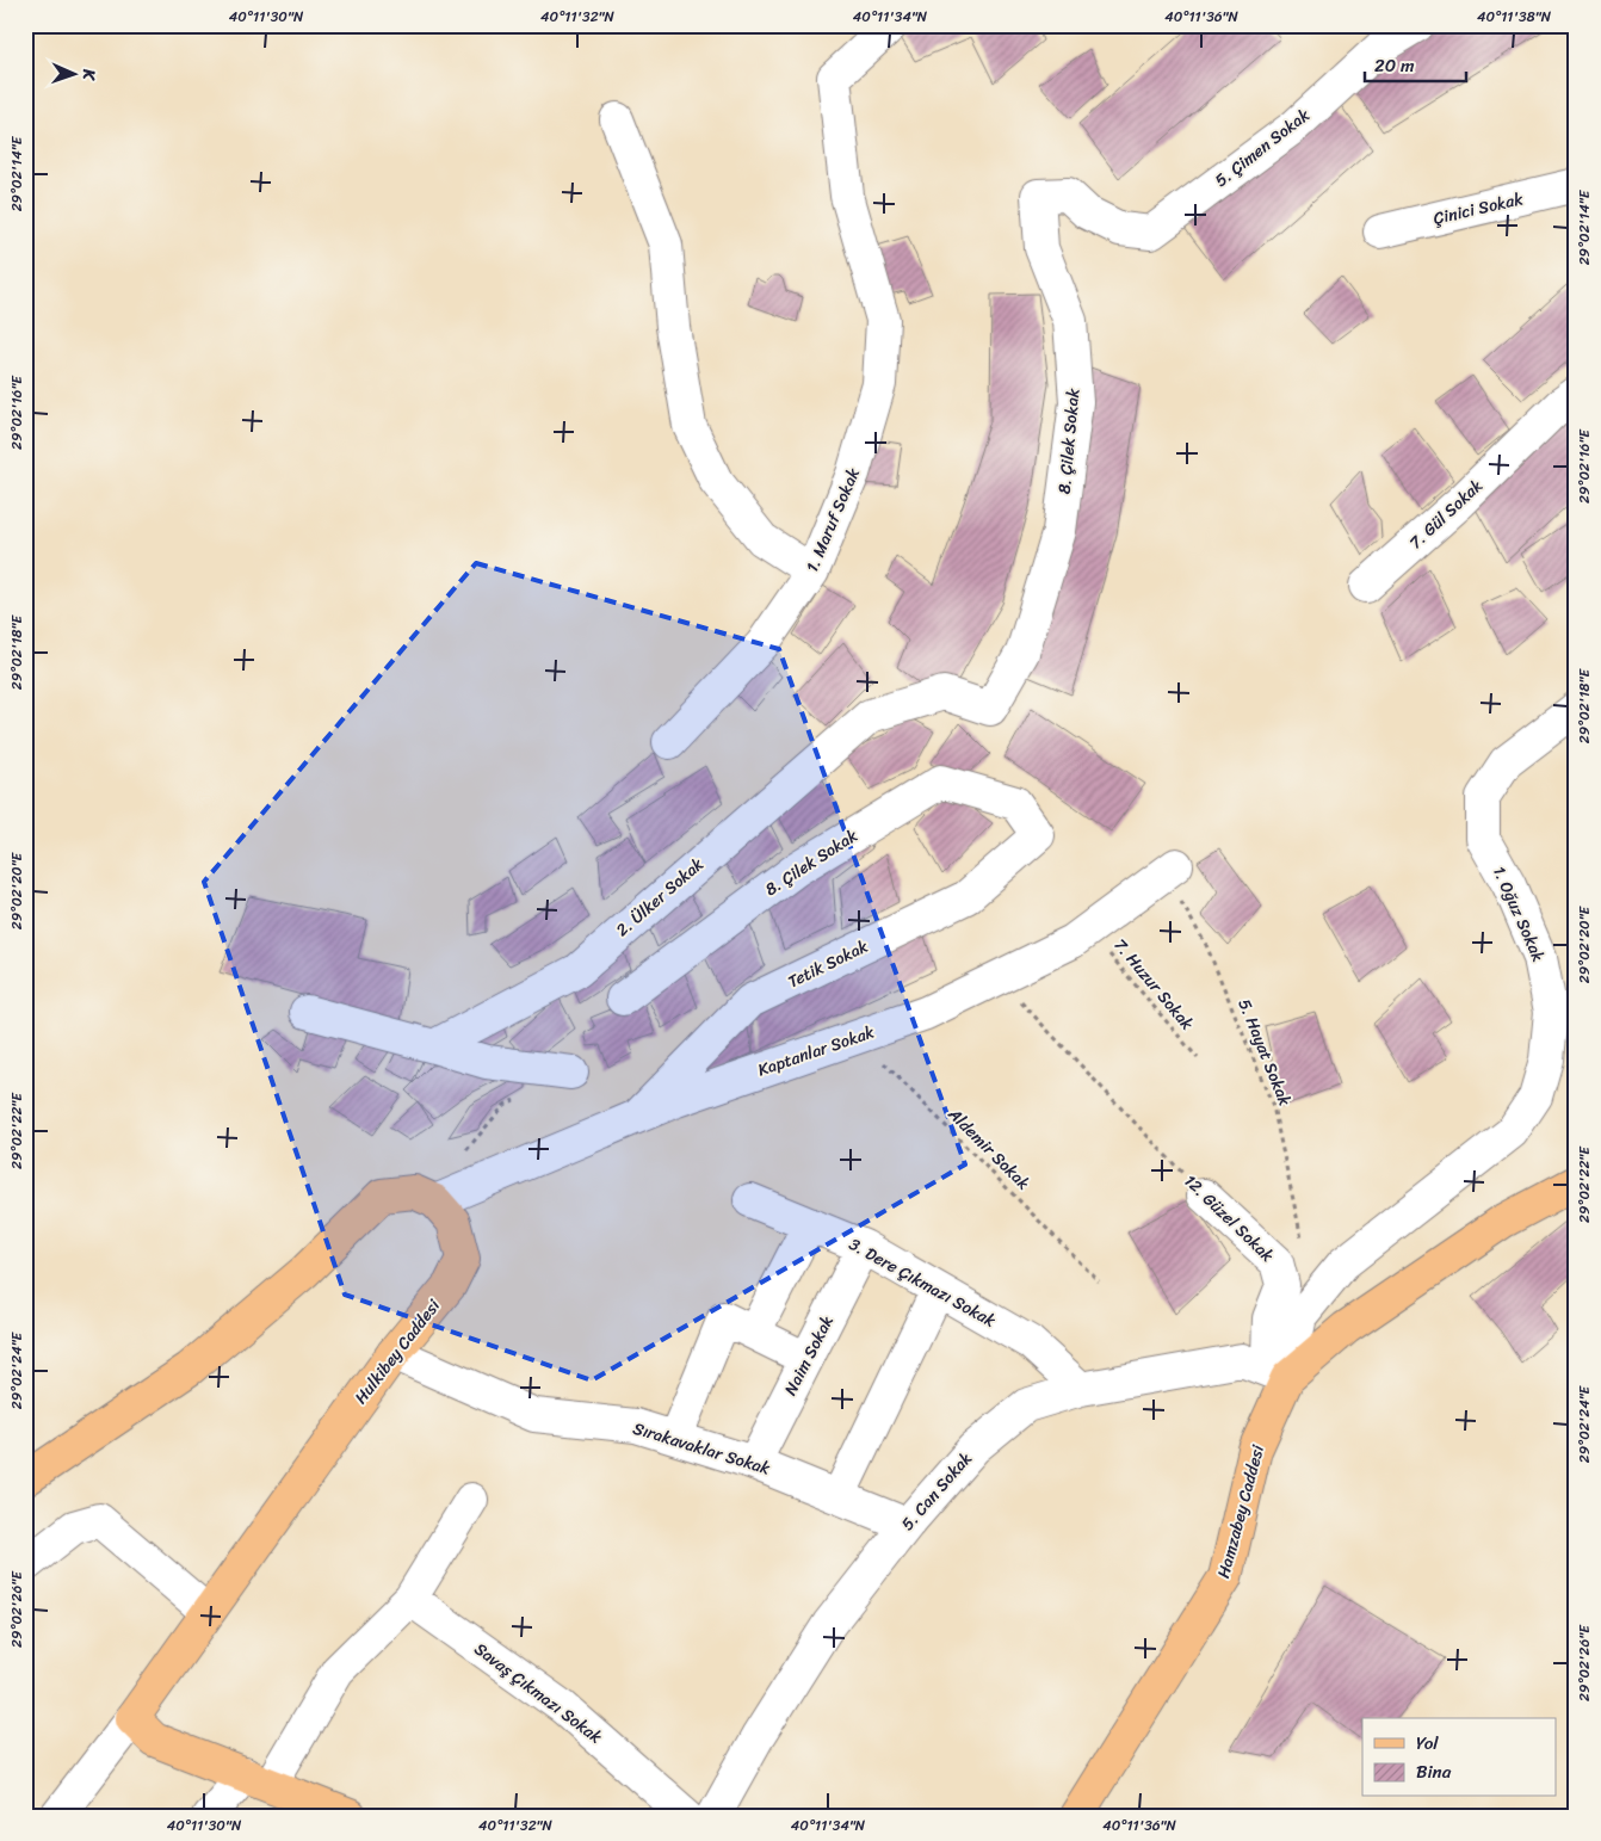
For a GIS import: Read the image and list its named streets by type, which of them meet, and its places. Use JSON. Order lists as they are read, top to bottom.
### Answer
{
  "streets": {
    "main road": ["Hulkibey Caddesi", "Hamzabey Caddesi"],
    "street": [
      "5. Çimen Sokak",
      "Çinici Sokak",
      "8. Çilek Sokak",
      "7. Gül Sokak",
      "1. Maruf Sokak",
      "2. Ülker Sokak",
      "1. Oğuz Sokak",
      "Tetik Sokak",
      "Kaptanlar Sokak",
      "12. Güzel Sokak",
      "3. Dere Çıkmazı Sokak",
      "Naim Sokak",
      "Sırakavaklar Sokak",
      "5. Can Sokak",
      "Savaş Çıkmazı Sokak"
    ],
    "path": ["7. Huzur Sokak", "5. Hayat Sokak", "Aldemir Sokak"]
  },
  "crossings": [
    ["5. Çimen Sokak", "8. Çilek Sokak"],
    ["8. Çilek Sokak", "2. Ülker Sokak"],
    ["8. Çilek Sokak", "Tetik Sokak"],
    ["1. Oğuz Sokak", "12. Güzel Sokak"],
    ["1. Oğuz Sokak", "5. Can Sokak"],
    ["1. Oğuz Sokak", "Hamzabey Caddesi"],
    ["Tetik Sokak", "Kaptanlar Sokak"],
    ["7. Huzur Sokak", "Kaptanlar Sokak"],
    ["Kaptanlar Sokak", "5. Hayat Sokak"],
    ["Kaptanlar Sokak", "Aldemir Sokak"],
    ["Kaptanlar Sokak", "12. Güzel Sokak"],
    ["Kaptanlar Sokak", "Hulkibey Caddesi"],
    ["12. Güzel Sokak", "5. Can Sokak"],
    ["12. Güzel Sokak", "Hamzabey Caddesi"],
    ["3. Dere Çıkmazı Sokak", "Naim Sokak"],
    ["3. Dere Çıkmazı Sokak", "5. Can Sokak"],
    ["Hulkibey Caddesi", "Sırakavaklar Sokak"],
    ["Naim Sokak", "Sırakavaklar Sokak"],
    ["Sırakavaklar Sokak", "5. Can Sokak"],
    ["5. Can Sokak", "Hamzabey Caddesi"]
  ],
  "legend": ["Yol", "Bina"],
  "scale_bar": "20 m",
  "north": "right",
  "coordinates": [
    "40°11'30\"N",
    "40°11'32\"N",
    "40°11'34\"N",
    "40°11'36\"N",
    "40°11'38\"N",
    "29°02'14\"E",
    "29°02'16\"E",
    "29°02'18\"E",
    "29°02'20\"E",
    "29°02'22\"E",
    "29°02'24\"E",
    "29°02'26\"E"
  ]
}
